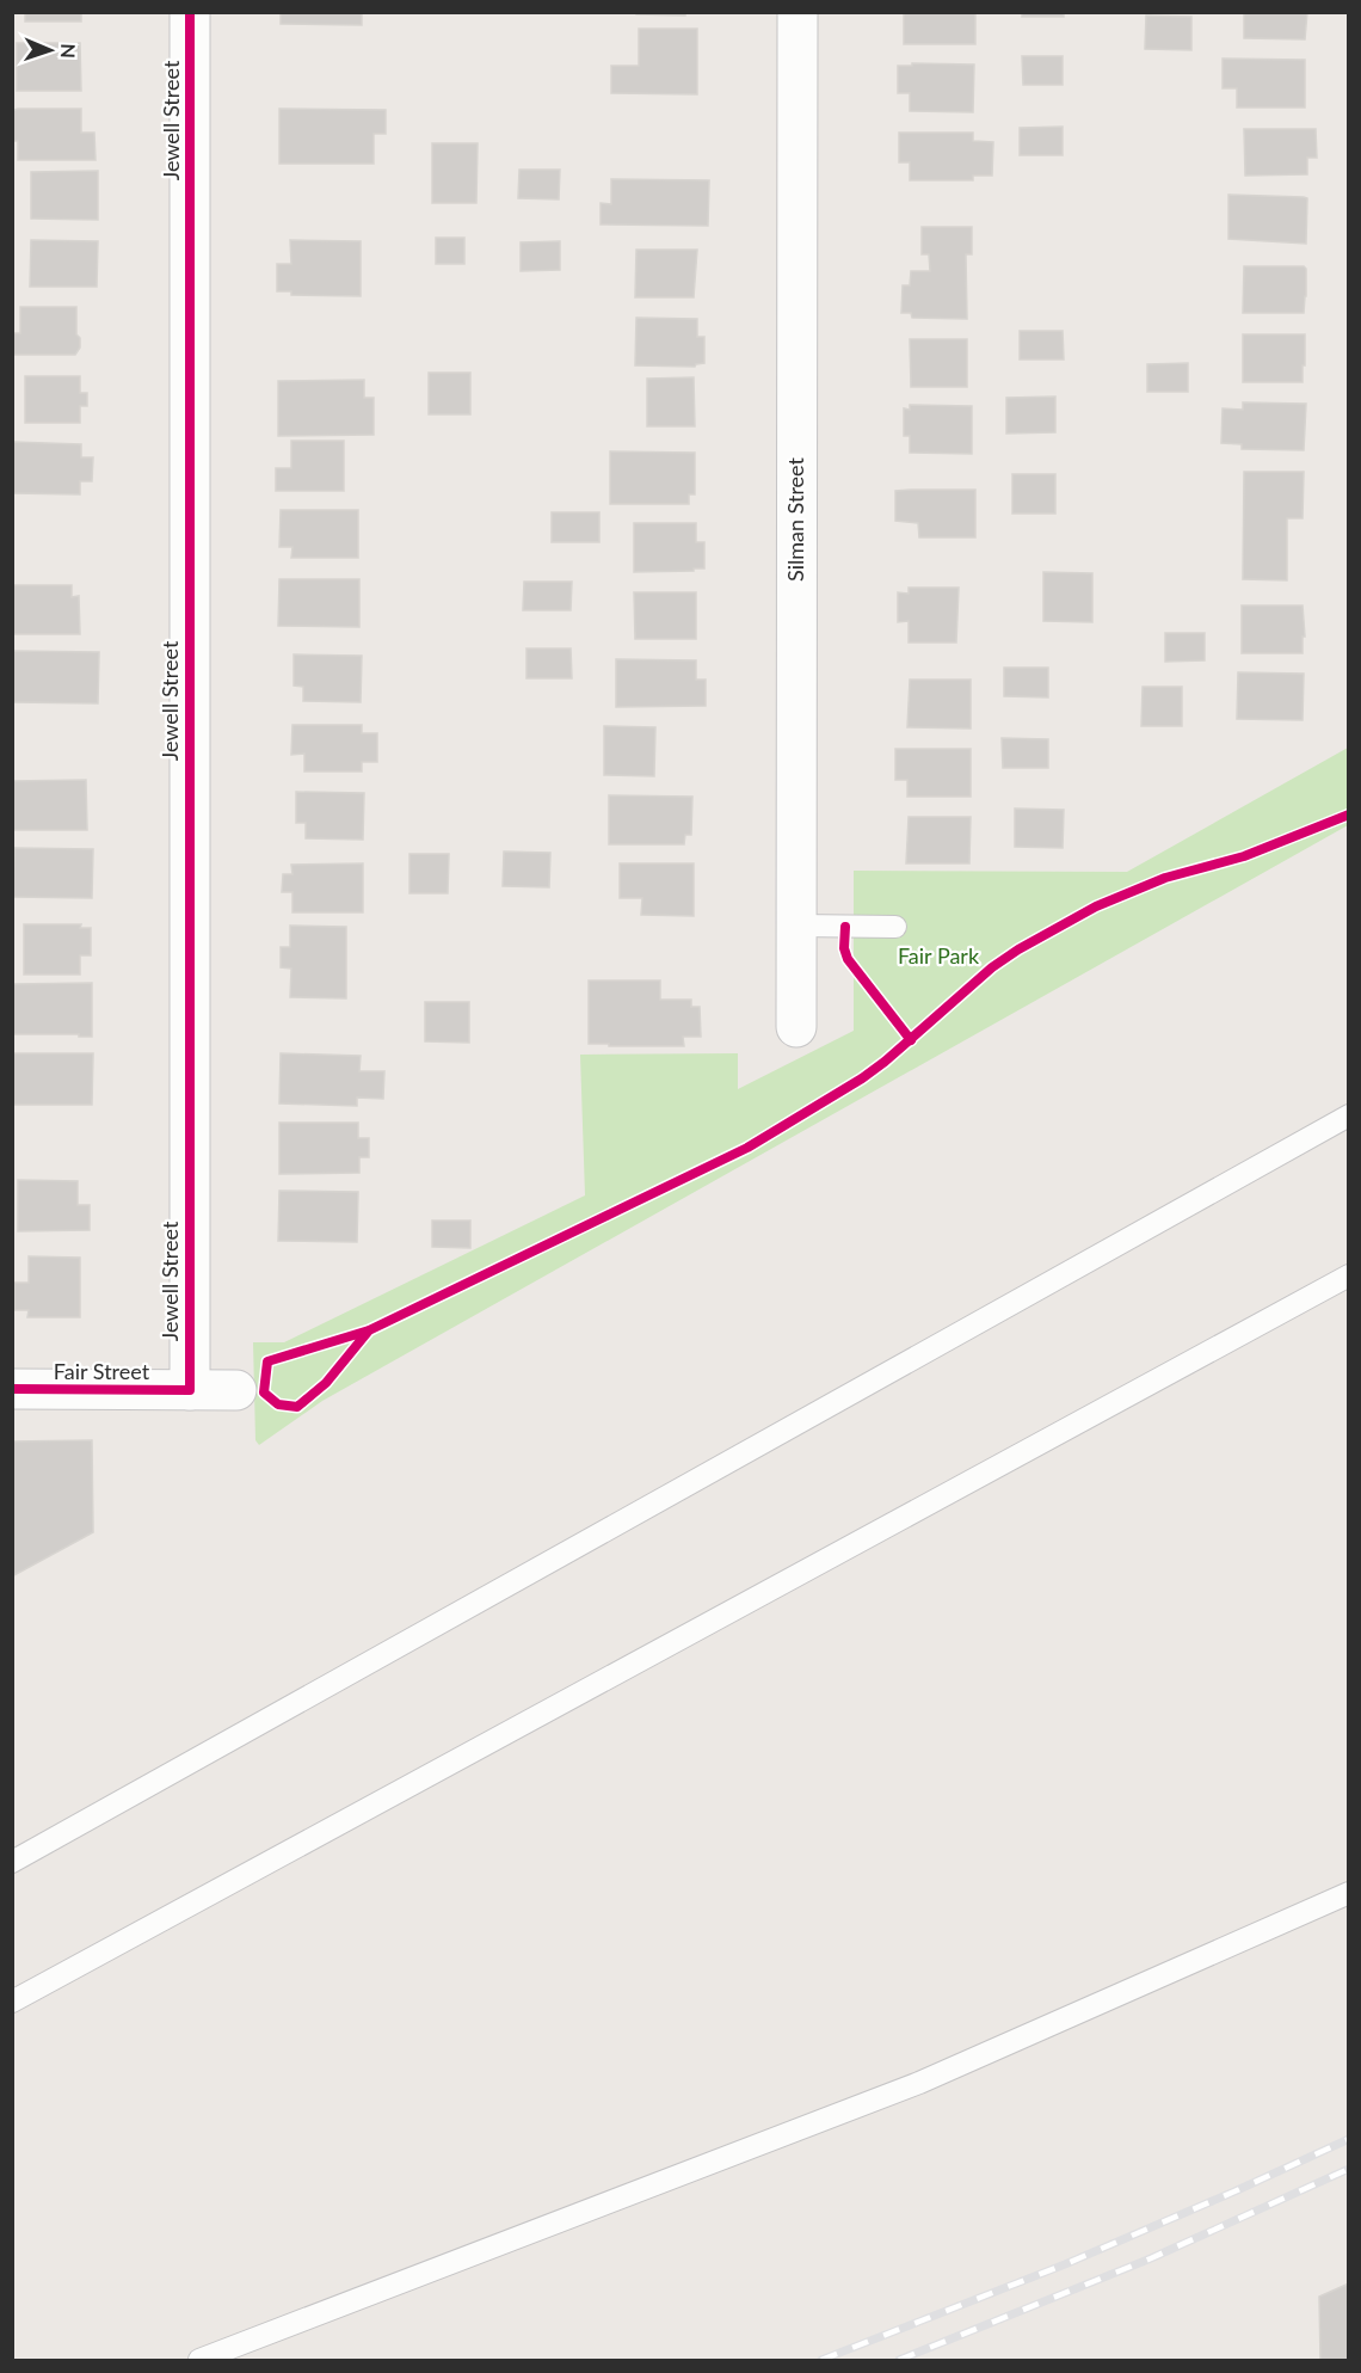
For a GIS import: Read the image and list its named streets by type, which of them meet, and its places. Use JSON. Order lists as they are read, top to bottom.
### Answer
{
  "streets": {
    "street": ["Jewell Street", "Silman Street", "Fair Street"]
  },
  "crossings": [
    ["Jewell Street", "Fair Street"]
  ],
  "parks": ["Fair Park"],
  "north": "right"
}
